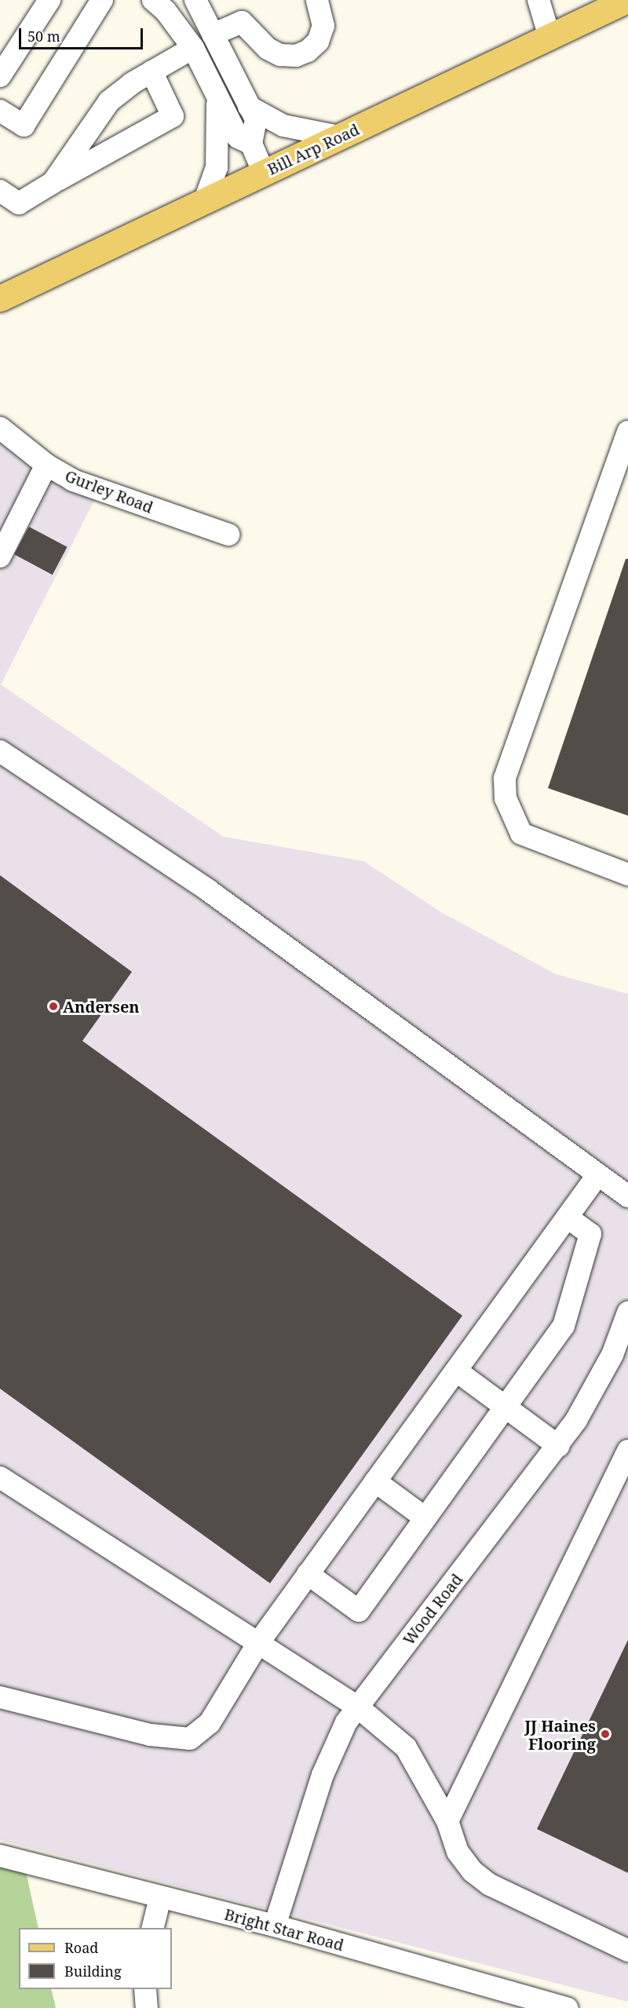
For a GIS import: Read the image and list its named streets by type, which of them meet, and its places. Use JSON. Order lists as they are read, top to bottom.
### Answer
{
  "streets": {
    "main road": ["Bill Arp Road"],
    "street": ["Gurley Road", "Wood Road", "Bright Star Road"]
  },
  "crossings": [
    ["Wood Road", "Bright Star Road"]
  ],
  "places": ["Andersen", "JJ Haines Flooring"],
  "legend": ["Road", "Building"],
  "scale_bar": "50 m"
}
